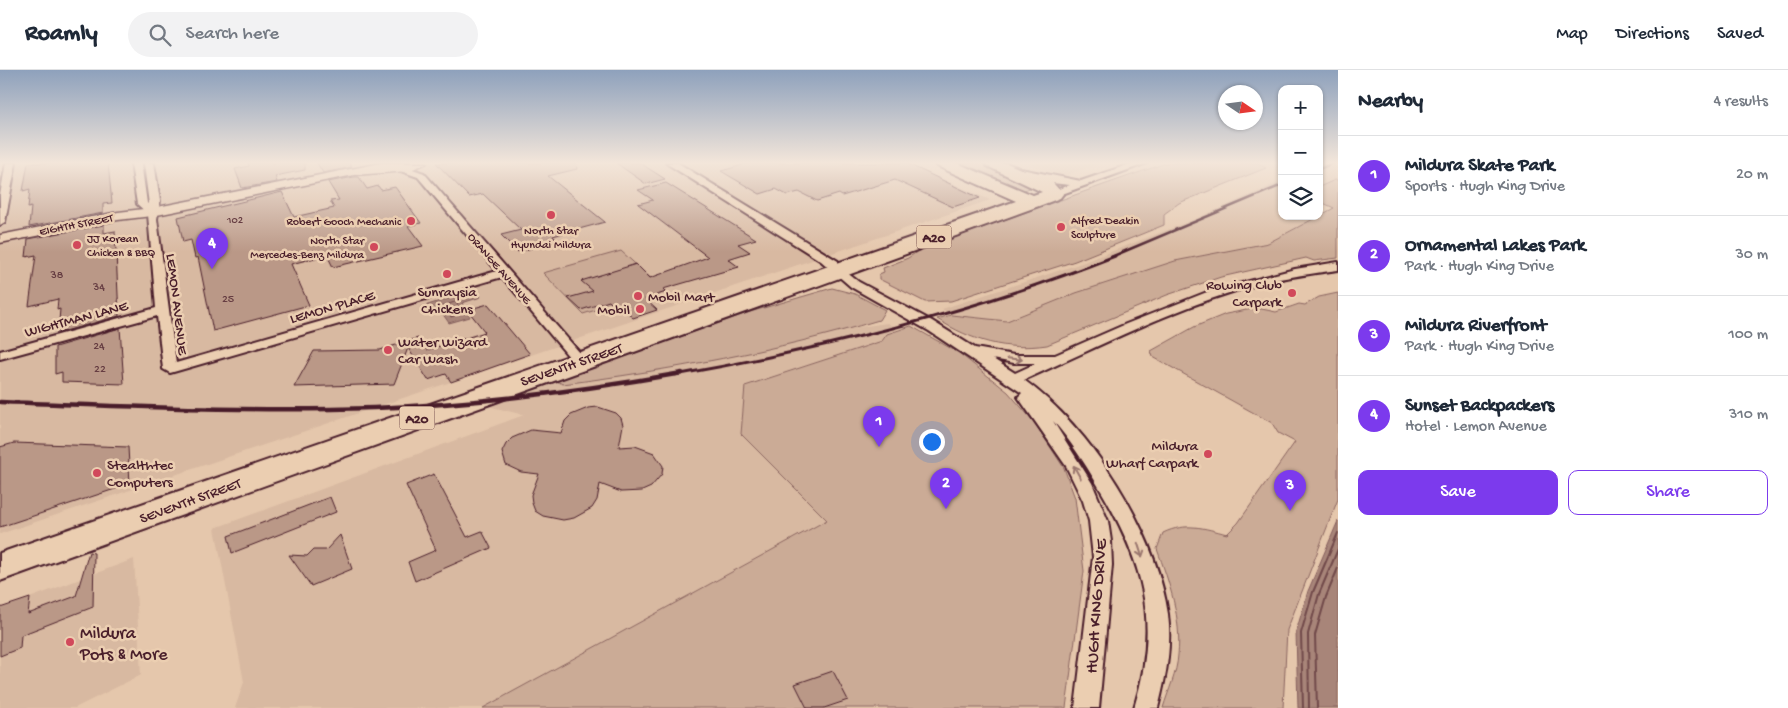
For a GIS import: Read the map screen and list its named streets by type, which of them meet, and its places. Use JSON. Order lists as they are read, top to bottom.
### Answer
{
  "streets": {
    "highway": ["A20", "SEVENTH STREET"],
    "street": [
      "EIGHTH STREET",
      "ORANGE AVENUE",
      "LEMON AVENUE",
      "LEMON PLACE",
      "WIGHTMAN LANE",
      "HUGH KING DRIVE"
    ]
  },
  "crossings": [
    ["EIGHTH STREET", "LEMON AVENUE"],
    ["ORANGE AVENUE", "LEMON PLACE"],
    ["ORANGE AVENUE", "SEVENTH STREET"],
    ["LEMON AVENUE", "LEMON PLACE"],
    ["LEMON AVENUE", "WIGHTMAN LANE"],
    ["SEVENTH STREET", "HUGH KING DRIVE"]
  ],
  "places": [
    "North Star Hyundai Mildura",
    "Robert Gooch Mechanic",
    "Alfred Deakin Sculpture",
    "JJ Korean Chicken & BBQ",
    "North Star Mercedes-Benz Mildura",
    "Sunraysia Chickens",
    "Rowing Club Carpark",
    "Mobil Mart",
    "Mobil",
    "Water Wizard Car Wash",
    "Mildura Wharf Carpark",
    "Stealthtec Computers",
    "Mildura Pots & More"
  ],
  "house_numbers": [
    "102",
    "38",
    "34",
    "25",
    "24",
    "22"
  ],
  "north": "right",
  "page": {
    "header": "Roamly",
    "search": "Search here",
    "nav": ["Map", "Directions", "Saved"],
    "heading": ["Nearby", "4 results"],
    "map_buttons": ["+", "−"],
    "list": [
      {
        "mark": "1",
        "name": "Mildura Skate Park",
        "note": "Sports · Hugh King Drive",
        "value": "20 m"
      },
      {
        "mark": "2",
        "name": "Ornamental Lakes Park",
        "note": "Park · Hugh King Drive",
        "value": "30 m"
      },
      {
        "mark": "3",
        "name": "Mildura Riverfront",
        "note": "Park · Hugh King Drive",
        "value": "100 m"
      },
      {
        "mark": "4",
        "name": "Sunset Backpackers",
        "note": "Hotel · Lemon Avenue",
        "value": "310 m"
      }
    ],
    "pins": [
      "4",
      "1",
      "2",
      "3"
    ],
    "buttons": ["Save", "Share"]
  }
}
